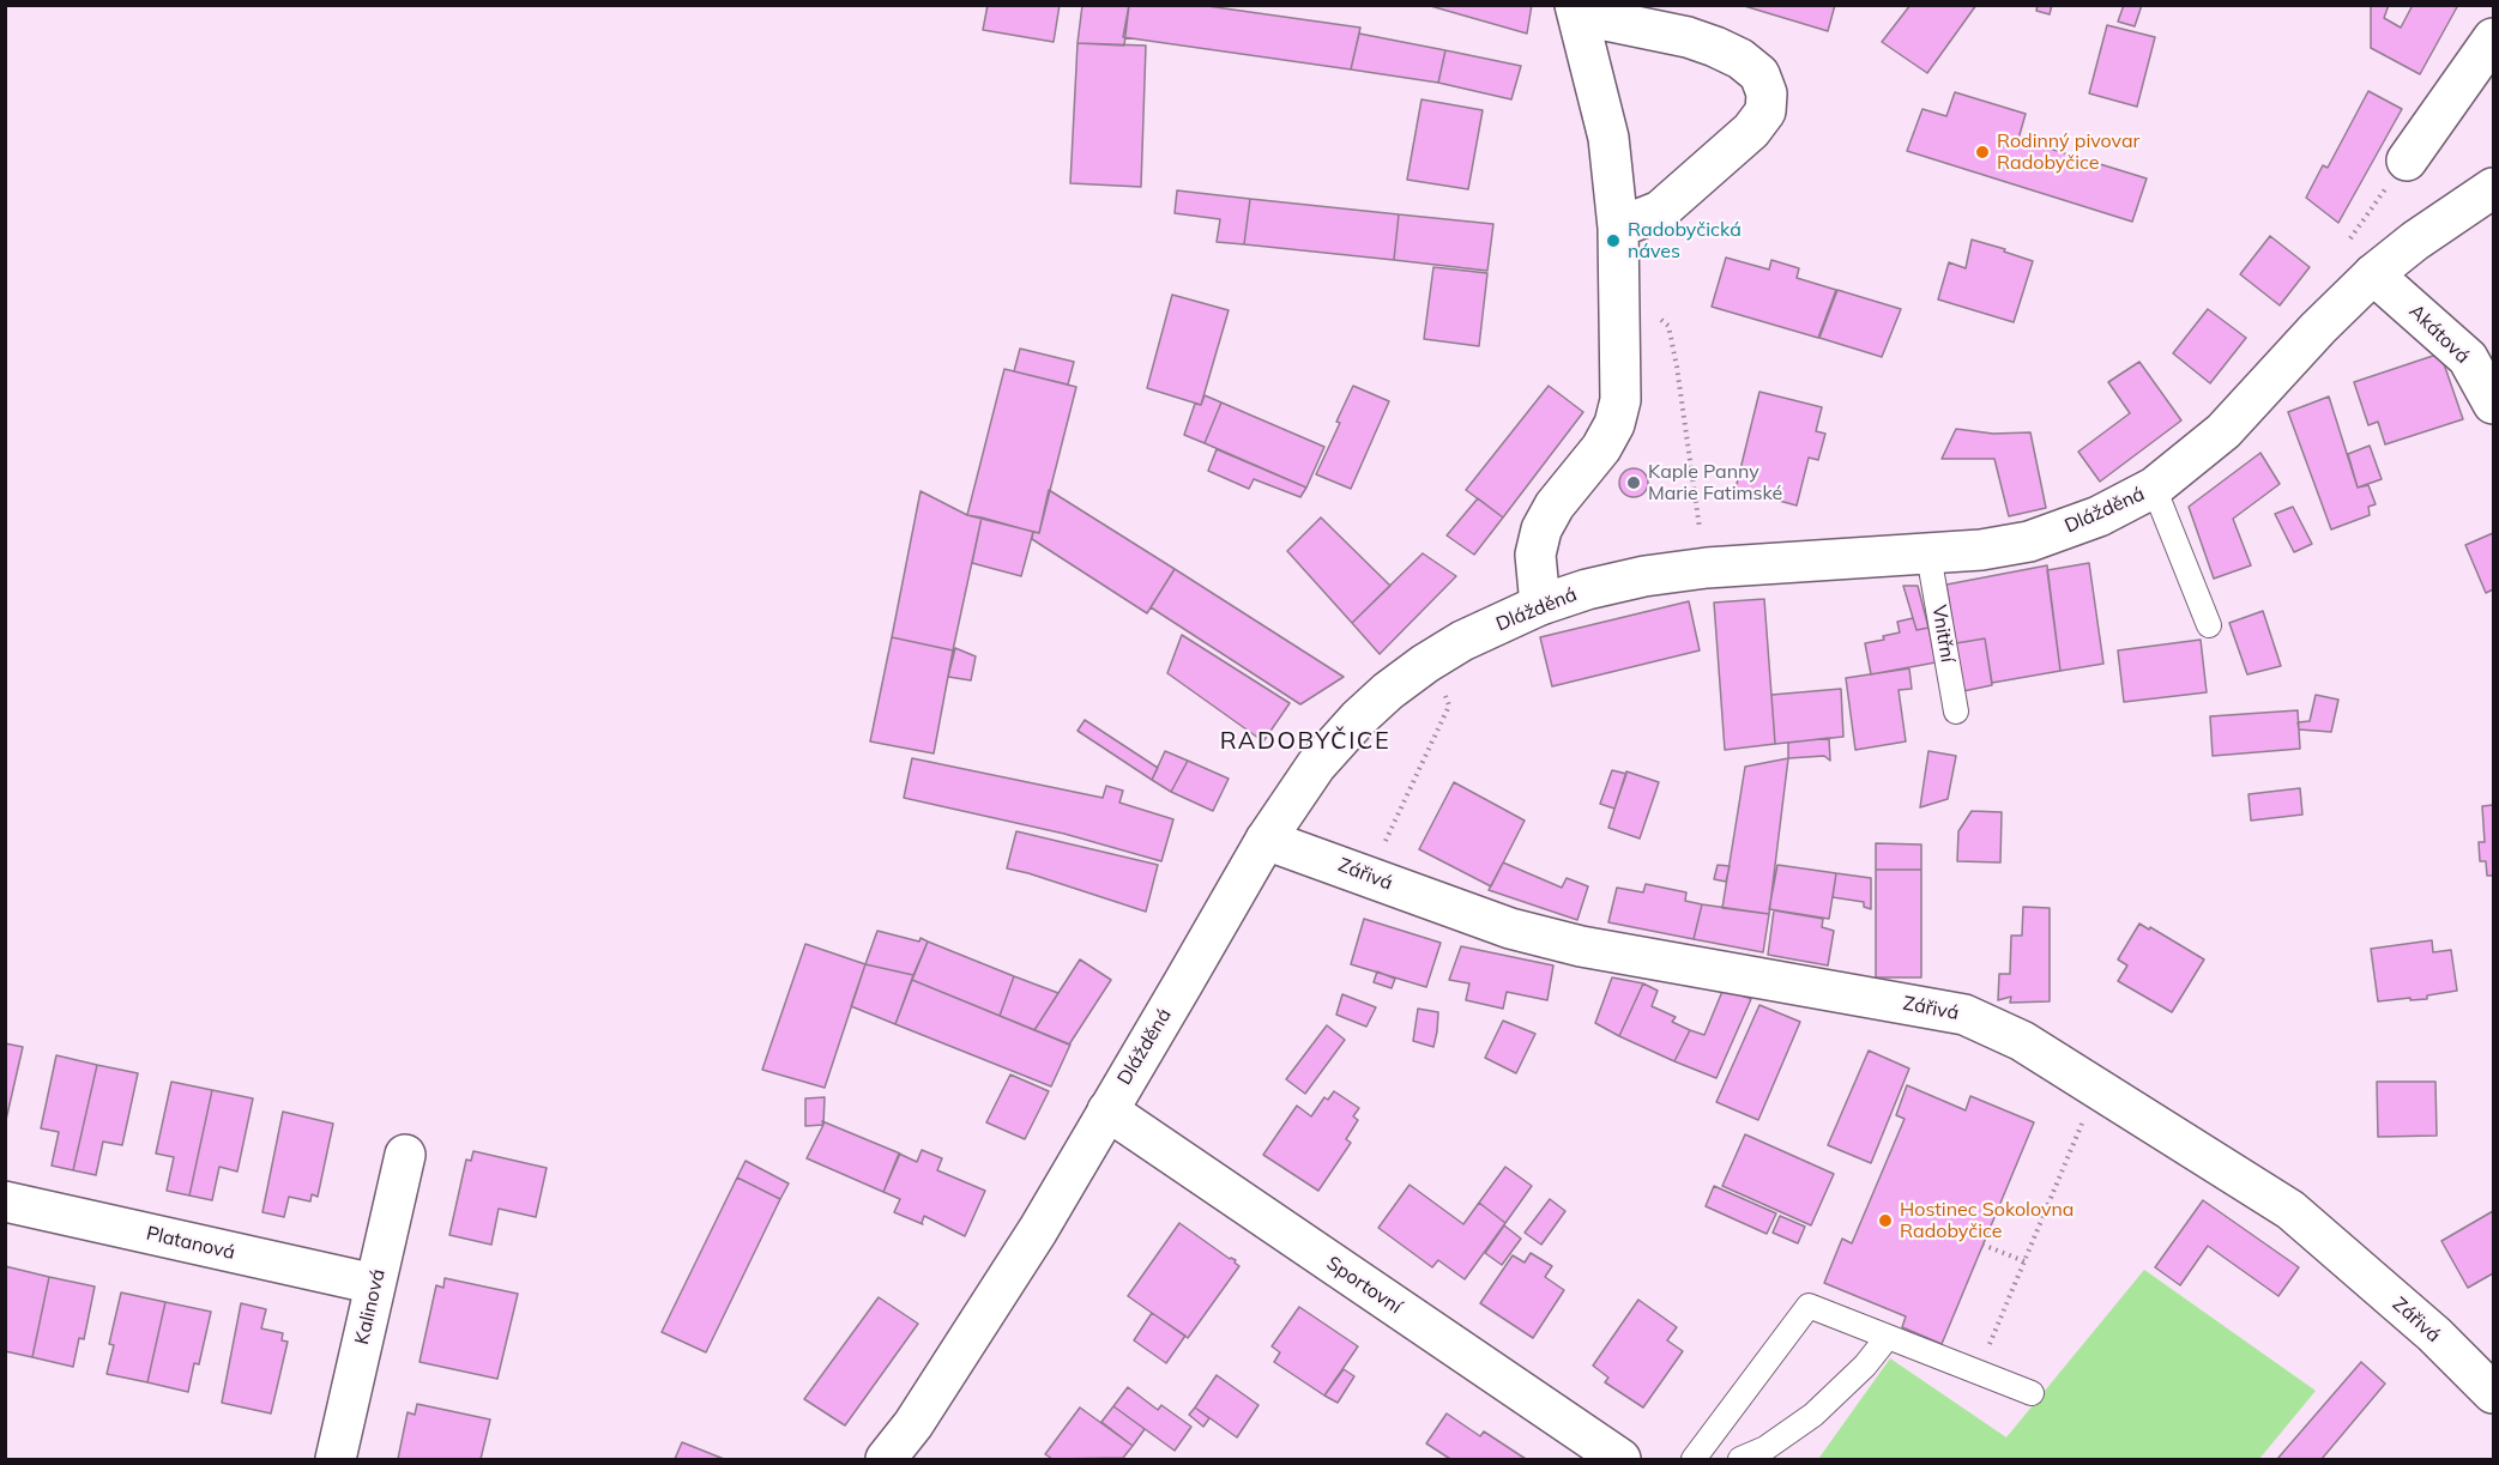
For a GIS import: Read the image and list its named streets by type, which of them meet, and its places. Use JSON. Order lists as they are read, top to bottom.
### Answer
{
  "streets": {
    "street": [
      "Akátová",
      "Dlážděná",
      "Zářivá",
      "Platanová",
      "Sportovní",
      "Kalinová"
    ],
    "lane": ["Vnitřní"]
  },
  "crossings": [
    ["Akátová", "Dlážděná"],
    ["Dlážděná", "Vnitřní"],
    ["Dlážděná", "Zářivá"],
    ["Dlážděná", "Sportovní"],
    ["Platanová", "Kalinová"]
  ],
  "districts": ["RADOBYČICE"],
  "places": [
    "Rodinný pivovar Radobyčice",
    "Radobyčická náves",
    "Kaple Panny Marie Fatimské",
    "Hostinec Sokolovna Radobyčice"
  ]
}
